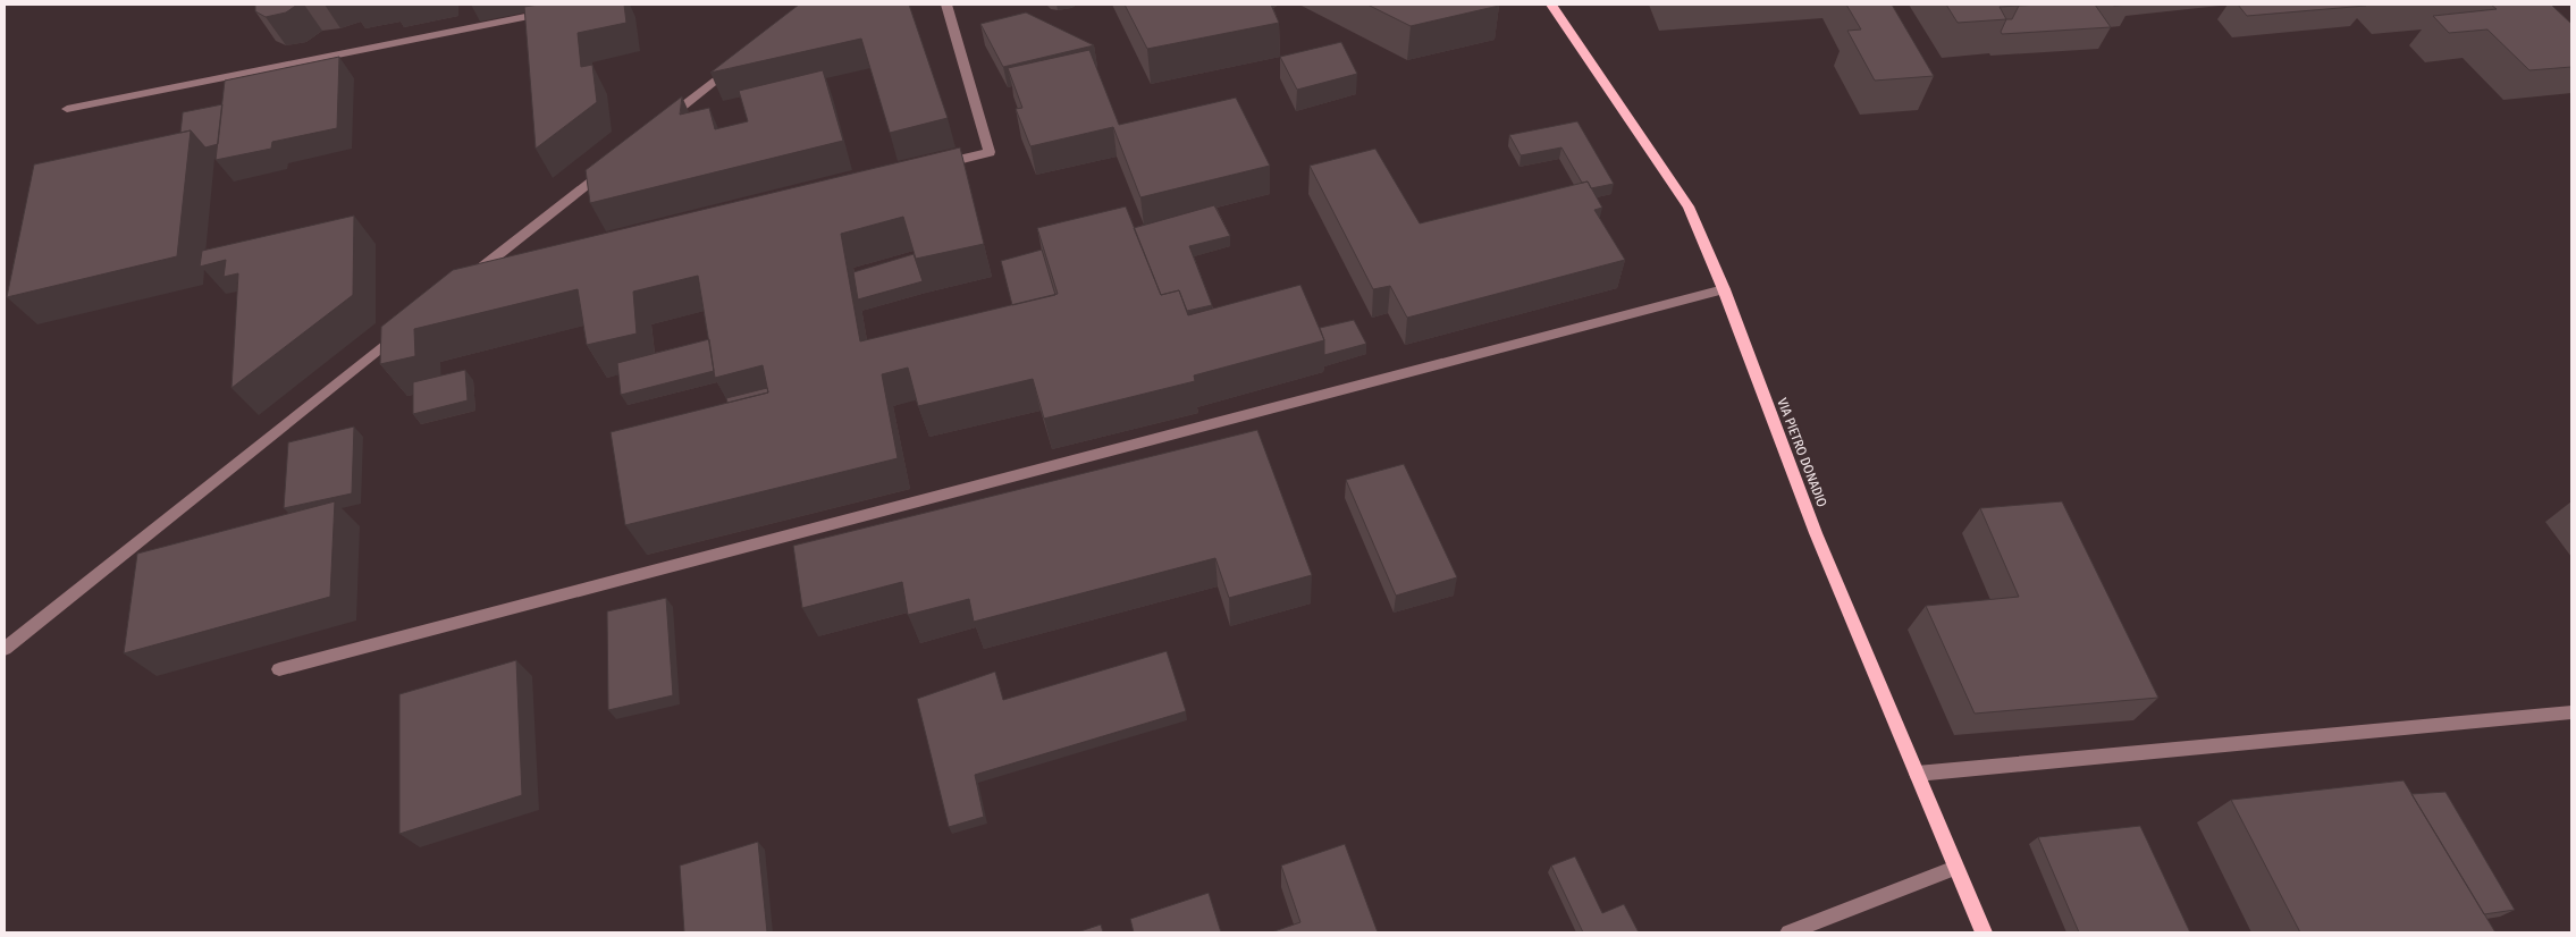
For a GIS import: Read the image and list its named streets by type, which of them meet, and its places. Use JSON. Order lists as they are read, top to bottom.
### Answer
{
  "streets": {
    "main road": ["VIA PIETRO DONADIO"]
  }
}
